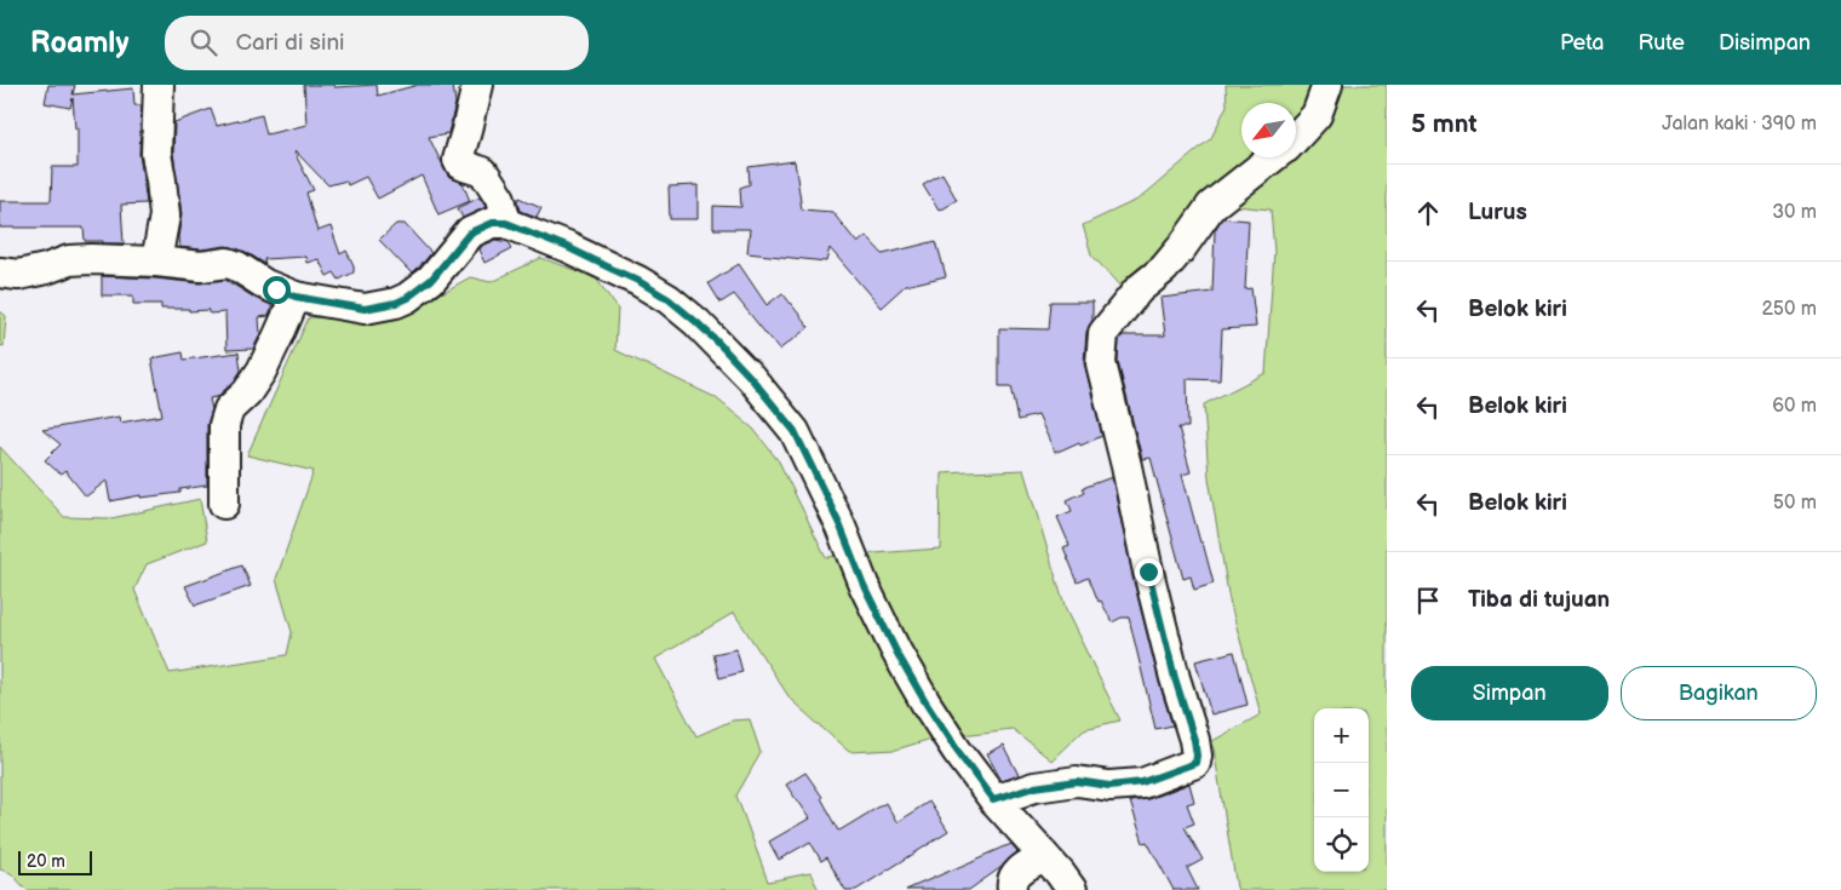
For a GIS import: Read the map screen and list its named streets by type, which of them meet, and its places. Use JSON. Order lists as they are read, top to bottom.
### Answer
{
  "scale_bar": "20 m",
  "north": "bottom left",
  "page": {
    "header": "Roamly",
    "search": "Cari di sini",
    "nav": ["Peta", "Rute", "Disimpan"],
    "heading": ["5 mnt", "Jalan kaki · 390 m"],
    "list": [
      ["Lurus", "30 m"],
      ["Belok kiri", "250 m"],
      ["Belok kiri", "60 m"],
      ["Belok kiri", "50 m"],
      "Tiba di tujuan"
    ],
    "buttons": ["Simpan", "Bagikan"],
    "map_buttons": ["+", "−"],
    "scale": "20 m"
  }
}
